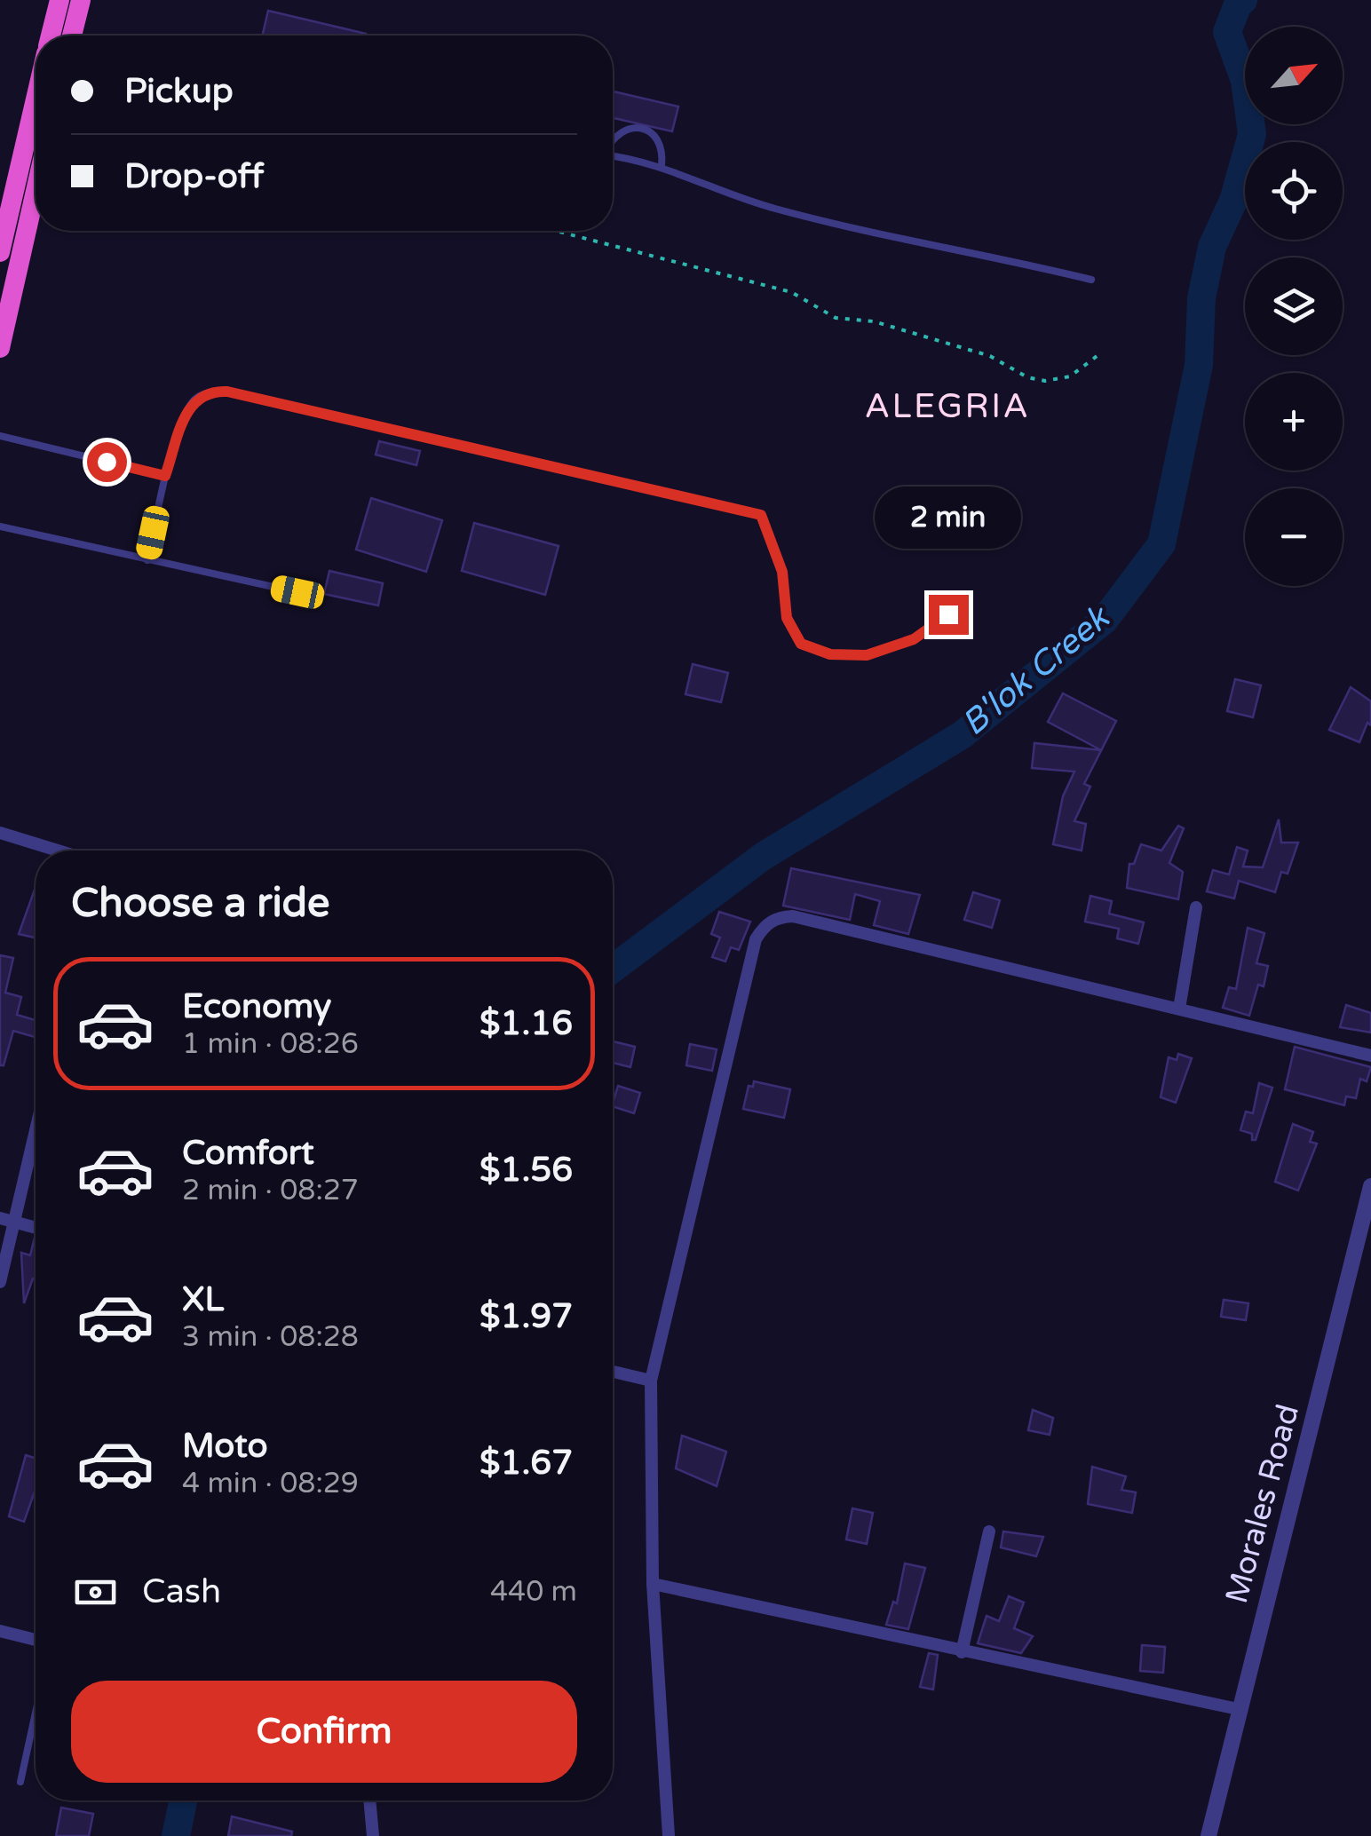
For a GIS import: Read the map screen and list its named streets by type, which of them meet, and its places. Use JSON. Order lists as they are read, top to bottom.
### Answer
{
  "streets": {
    "street": ["Morales Road"]
  },
  "districts": ["ALEGRIA"],
  "water": ["B'lok Creek"],
  "north": "top right",
  "page": {
    "map_buttons": ["+", "−"],
    "banner": ["Pickup", "Drop-off"],
    "bubble": "2 min",
    "heading": "Choose a ride",
    "list": [
      {
        "name": "Economy",
        "note": "1 min · 08:26",
        "value": "$1.16"
      },
      {
        "name": "Comfort",
        "note": "2 min · 08:27",
        "value": "$1.56"
      },
      {
        "name": "XL",
        "note": "3 min · 08:28",
        "value": "$1.97"
      },
      {
        "name": "Moto",
        "note": "4 min · 08:29",
        "value": "$1.67"
      }
    ],
    "pay": ["Cash", "440 m"],
    "buttons": "Confirm"
  }
}
